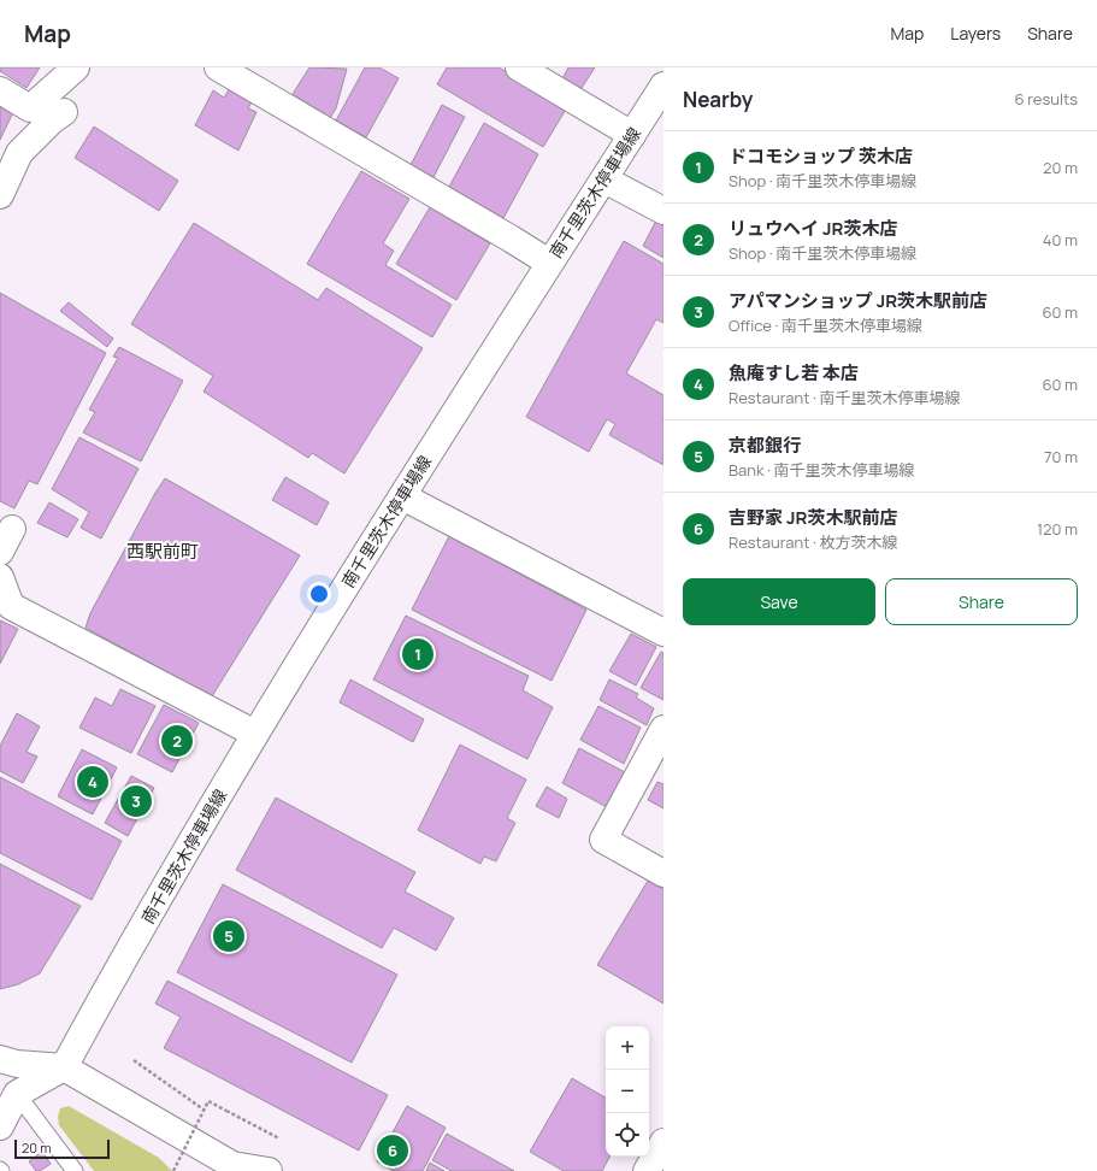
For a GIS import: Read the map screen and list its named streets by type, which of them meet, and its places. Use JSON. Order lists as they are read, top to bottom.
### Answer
{
  "streets": {
    "street": ["南千里茨木停車場線"]
  },
  "districts": ["西駅前町"],
  "scale_bar": "20 m",
  "page": {
    "header": "Map",
    "nav": ["Map", "Layers", "Share"],
    "heading": ["Nearby", "6 results"],
    "list": [
      {
        "mark": "1",
        "name": "ドコモショップ 茨木店",
        "note": "Shop · 南千里茨木停車場線",
        "value": "20 m"
      },
      {
        "mark": "2",
        "name": "リュウヘイ JR茨木店",
        "note": "Shop · 南千里茨木停車場線",
        "value": "40 m"
      },
      {
        "mark": "3",
        "name": "アパマンショップ JR茨木駅前店",
        "note": "Office · 南千里茨木停車場線",
        "value": "60 m"
      },
      {
        "mark": "4",
        "name": "魚庵すし若 本店",
        "note": "Restaurant · 南千里茨木停車場線",
        "value": "60 m"
      },
      {
        "mark": "5",
        "name": "京都銀行",
        "note": "Bank · 南千里茨木停車場線",
        "value": "70 m"
      },
      {
        "mark": "6",
        "name": "吉野家 JR茨木駅前店",
        "note": "Restaurant · 枚方茨木線",
        "value": "120 m"
      }
    ],
    "buttons": ["Save", "Share"],
    "pins": [
      "1",
      "2",
      "4",
      "3",
      "5",
      "6"
    ],
    "map_buttons": ["+", "−"],
    "scale": "20 m"
  }
}
